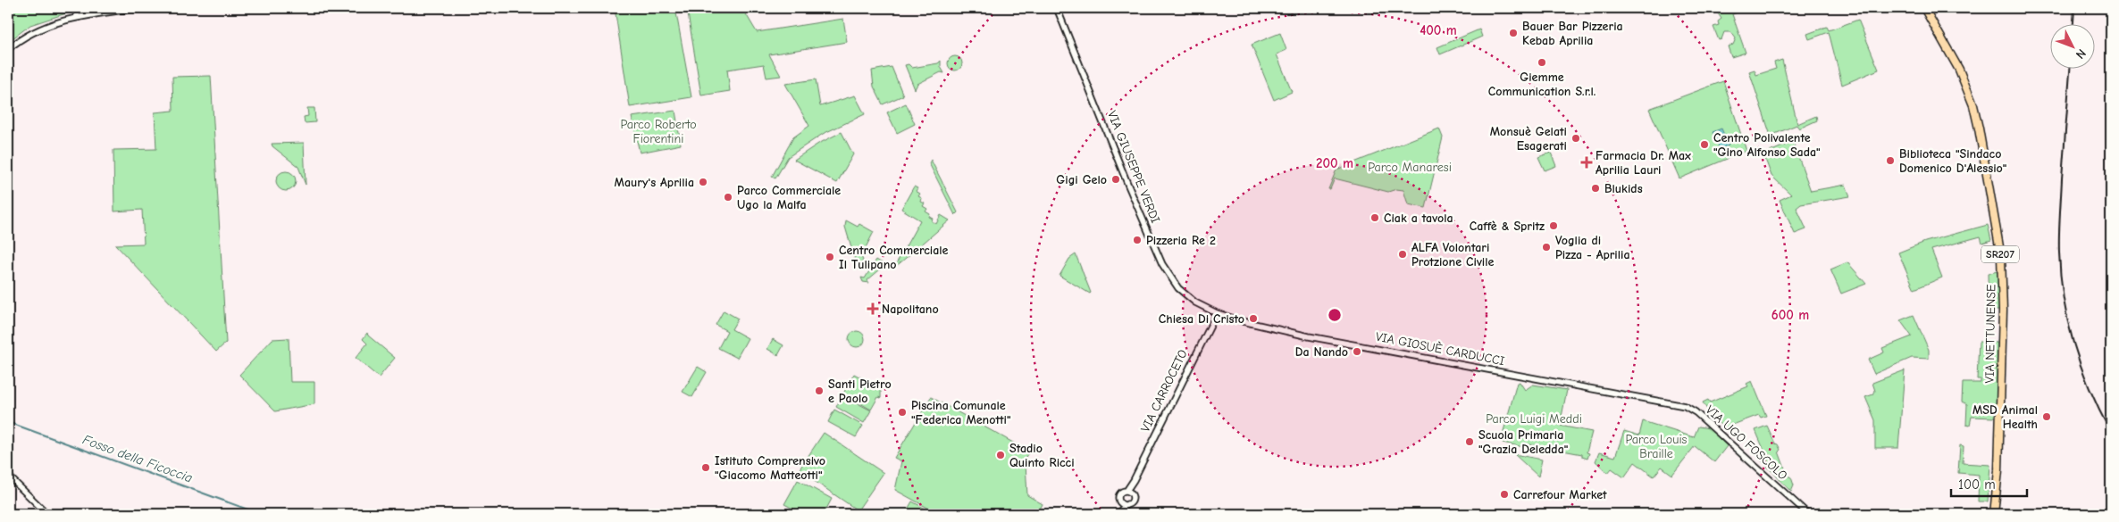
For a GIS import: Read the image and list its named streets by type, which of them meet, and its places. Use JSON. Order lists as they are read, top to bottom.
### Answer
{
  "streets": {
    "main road": ["SR207", "VIA NETTUNENSE"],
    "street": [
      "VIA GIUSEPPE VERDI",
      "VIA GIOSUÈ CARDUCCI",
      "VIA CARROCETO",
      "VIA UGO FOSCOLO"
    ]
  },
  "crossings": [
    ["VIA GIUSEPPE VERDI", "VIA GIOSUÈ CARDUCCI"],
    ["VIA GIUSEPPE VERDI", "VIA CARROCETO"],
    ["VIA GIOSUÈ CARDUCCI", "VIA CARROCETO"],
    ["VIA GIOSUÈ CARDUCCI", "VIA UGO FOSCOLO"]
  ],
  "water": ["Fosso della Ficoccia"],
  "parks": [
    "Parco Roberto Fiorentini",
    "Parco Manaresi",
    "Parco Luigi Meddi",
    "Parco Louis Braille"
  ],
  "places": {
    "other": [
      "Bauer Bar Pizzeria Kebab Aprilia",
      "Giemme Communication S.r.l.",
      "Monsuè Gelati Esagerati",
      "Centro Polivalente \"Gino Alfonso Sada\"",
      "Biblioteca \"Sindaco Domenico D'Alessio\"",
      "Gigi Gelo",
      "Maury's Aprilia",
      "Blukids",
      "Parco Commerciale Ugo la Malfa",
      "Ciak a tavola",
      "Caffè & Spritz",
      "Pizzeria Re 2",
      "Voglia di Pizza - Aprilia",
      "ALFA Volontari Protzione Civile",
      "Centro Commerciale Il Tulipano",
      "Chiesa Di Cristo",
      "Da Nando",
      "Santi Pietro e Paolo",
      "Piscina Comunale \"Federica Menotti\"",
      "MSD Animal Health",
      "Scuola Primaria \"Grazia Deledda\"",
      "Stadio Quinto Ricci",
      "Istituto Comprensivo \"Giacomo Matteotti\"",
      "Carrefour Market"
    ],
    "health": ["Farmacia Dr. Max Aprilia Lauri", "Napolitano"]
  },
  "scale_bar": "100 m",
  "north": "bottom right",
  "rings": ["400 m", "200 m", "600 m"]
}
